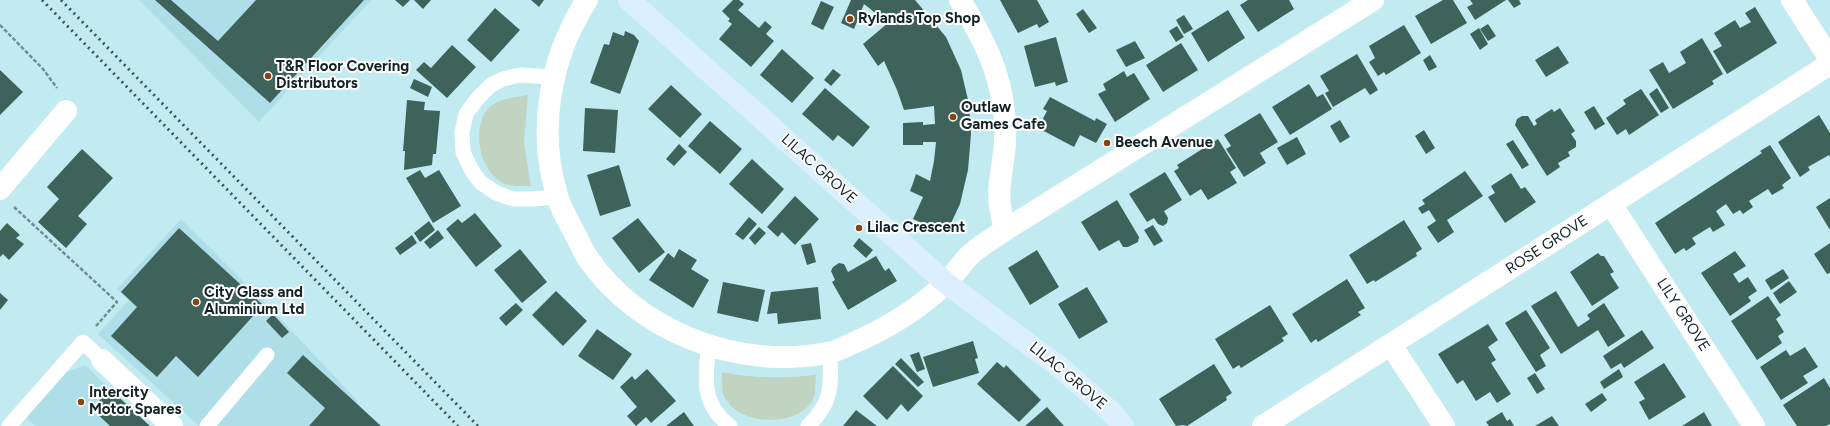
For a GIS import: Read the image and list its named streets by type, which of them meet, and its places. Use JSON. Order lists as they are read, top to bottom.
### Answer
{
  "streets": {
    "street": ["LILAC GROVE", "ROSE GROVE", "LILY GROVE"]
  },
  "crossings": [
    ["ROSE GROVE", "LILY GROVE"]
  ],
  "places": [
    "Rylands Top Shop",
    "T&R Floor Covering Distributors",
    "Outlaw Games Cafe",
    "Beech Avenue",
    "Lilac Crescent",
    "City Glass and Aluminium Ltd",
    "Intercity Motor Spares"
  ]
}
